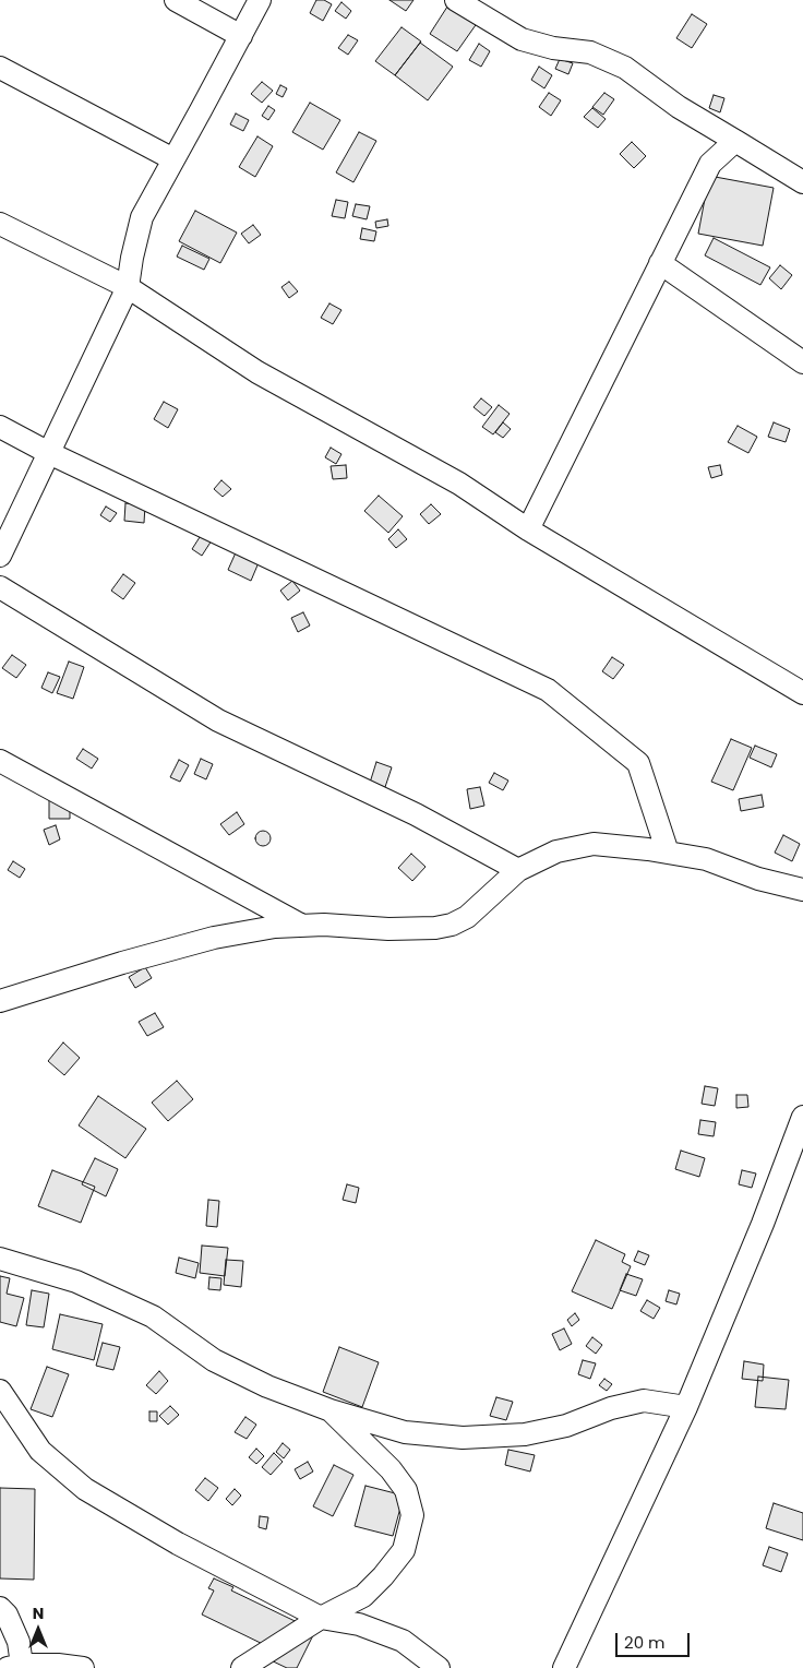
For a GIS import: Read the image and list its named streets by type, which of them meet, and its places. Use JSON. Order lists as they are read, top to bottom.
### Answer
{
  "scale_bar": "20 m",
  "north": "top"
}
